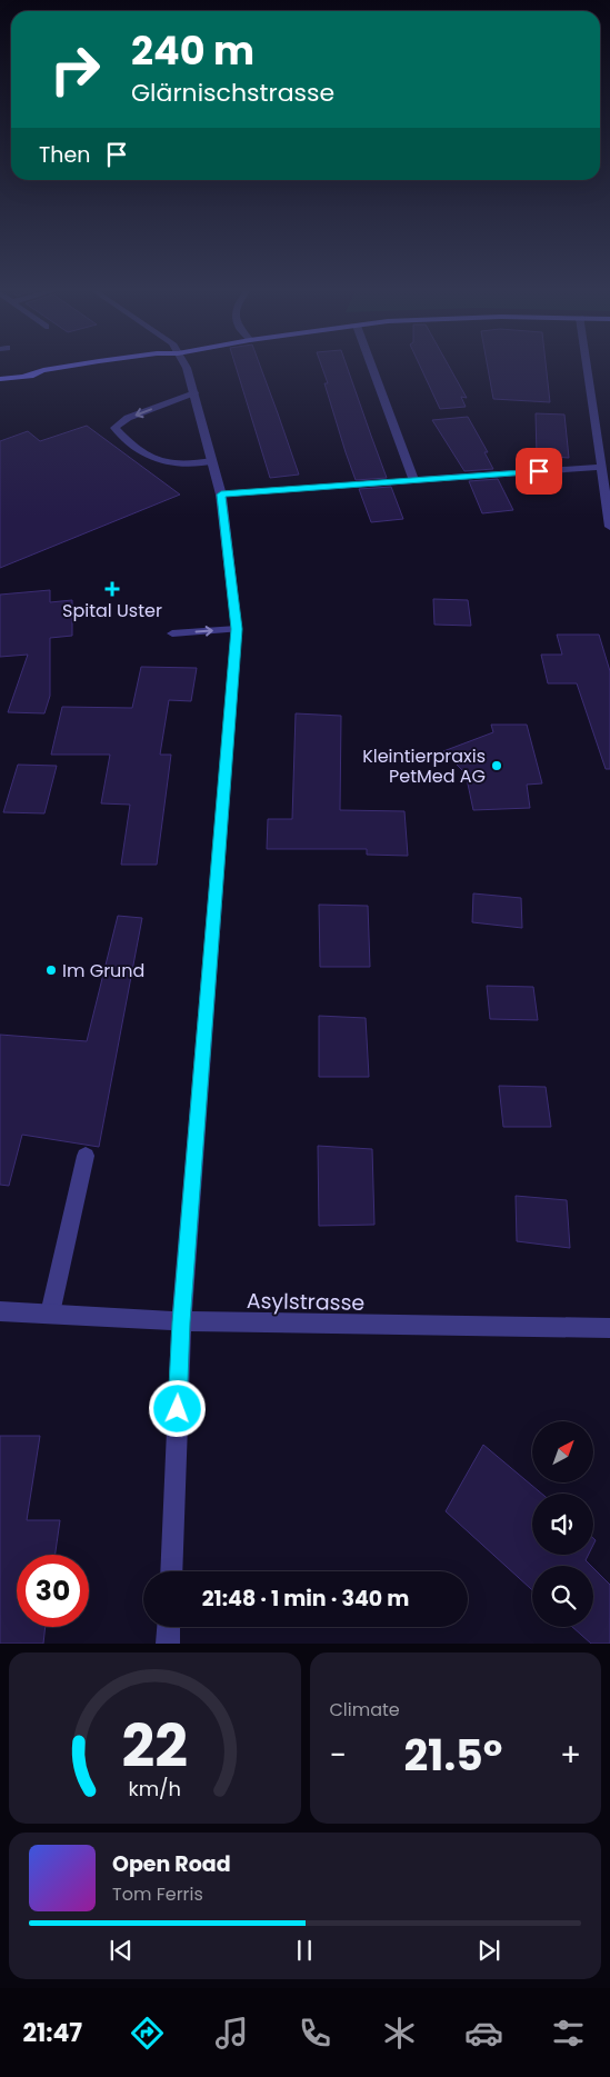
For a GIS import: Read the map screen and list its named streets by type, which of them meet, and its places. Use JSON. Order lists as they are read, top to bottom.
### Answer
{
  "streets": {
    "street": ["Asylstrasse"]
  },
  "places": {
    "health": ["Spital Uster"],
    "other": ["Kleintierpraxis PetMed AG", "Im Grund"]
  },
  "north": "top right",
  "page": {
    "turn": ["240 m", "Glärnischstrasse"],
    "then": "Then",
    "limit": "30",
    "trip": "21:48 · 1 min · 340 m",
    "tile": "Climate",
    "heat": ["−", "21.5°", "+"],
    "song": ["Open Road", "Tom Ferris"],
    "tabs": "21:47",
    "gauge": ["22", "km/h"]
  }
}
